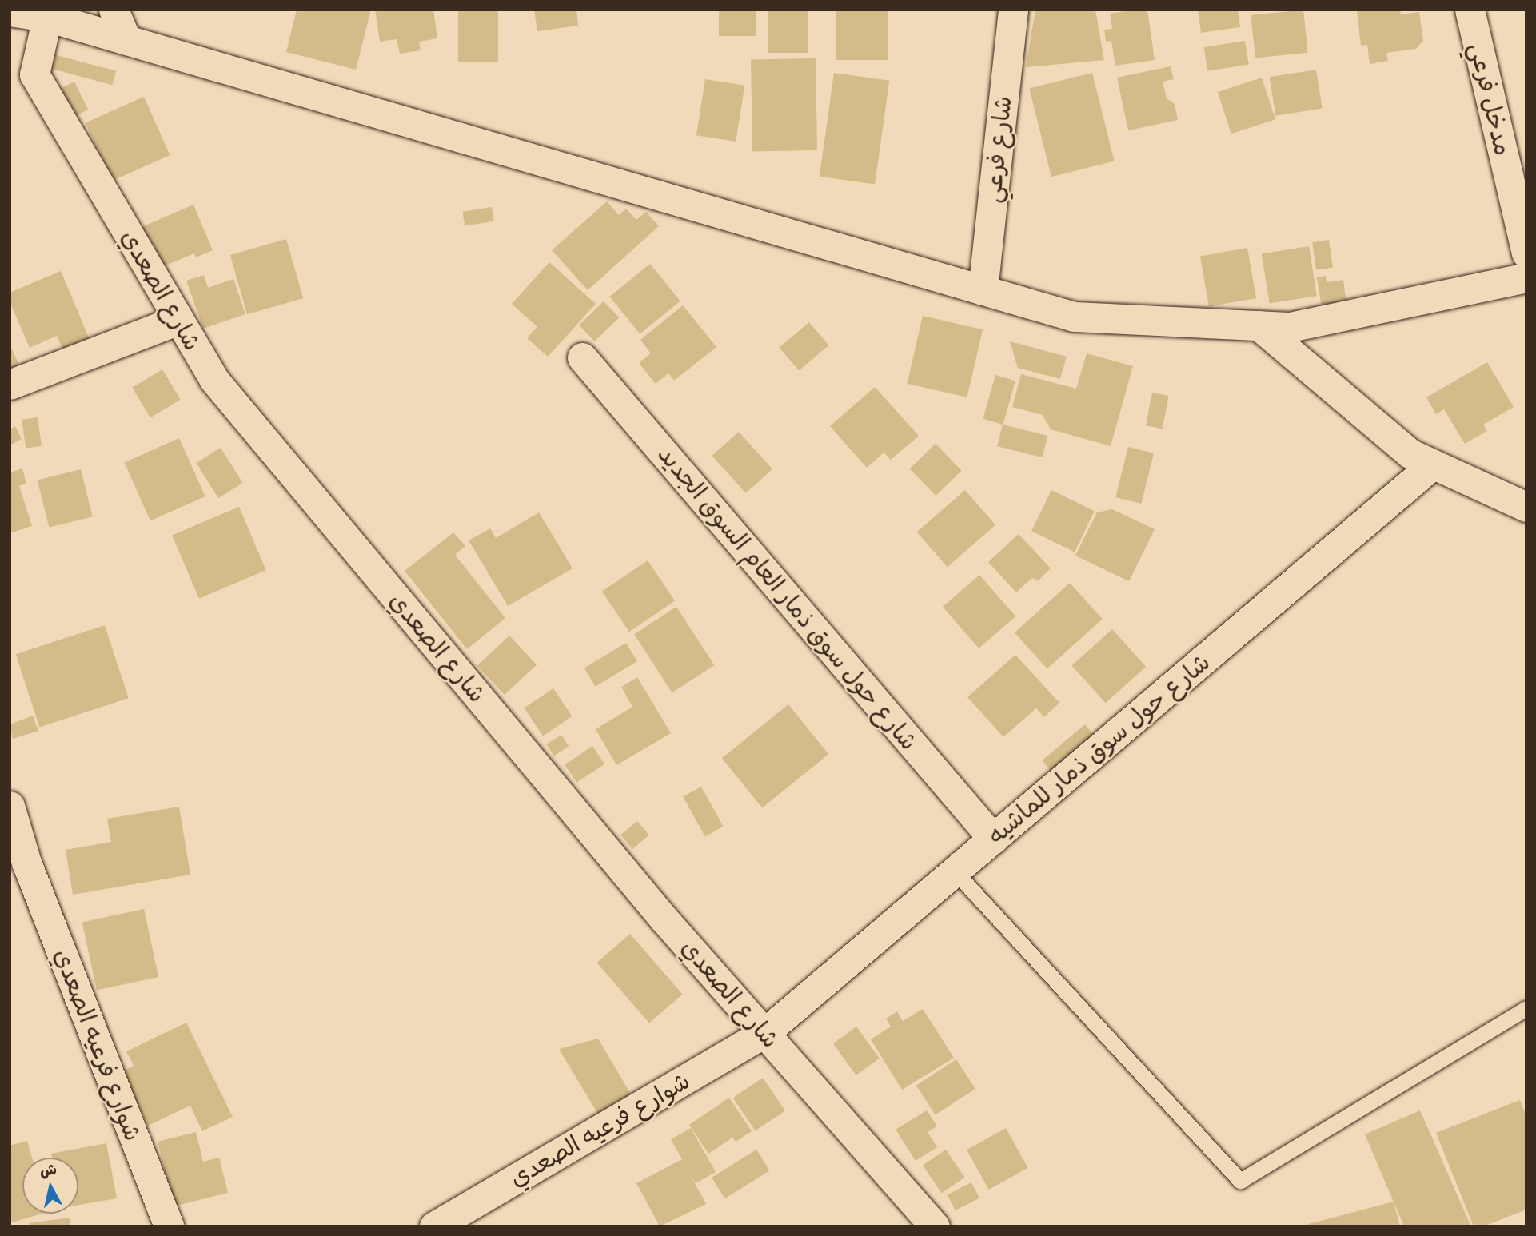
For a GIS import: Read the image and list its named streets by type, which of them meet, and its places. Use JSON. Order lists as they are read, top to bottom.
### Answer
{
  "streets": {
    "street": [
      "مدخل فرعي",
      "شارع فرعي",
      "شارع الصعدي",
      "شارع حول سوق ذمار العام السوق الجديد",
      "شارع حول سوق ذمار للماشيه",
      "شوارع فرعيه الصعدي"
    ]
  },
  "crossings": [
    ["شارع الصعدي", "شارع حول سوق ذمار للماشيه"],
    ["شارع الصعدي", "شوارع فرعيه الصعدي"],
    ["شارع حول سوق ذمار العام السوق الجديد", "شارع حول سوق ذمار للماشيه"],
    ["شارع حول سوق ذمار للماشيه", "شوارع فرعيه الصعدي"]
  ],
  "north": "top"
}
